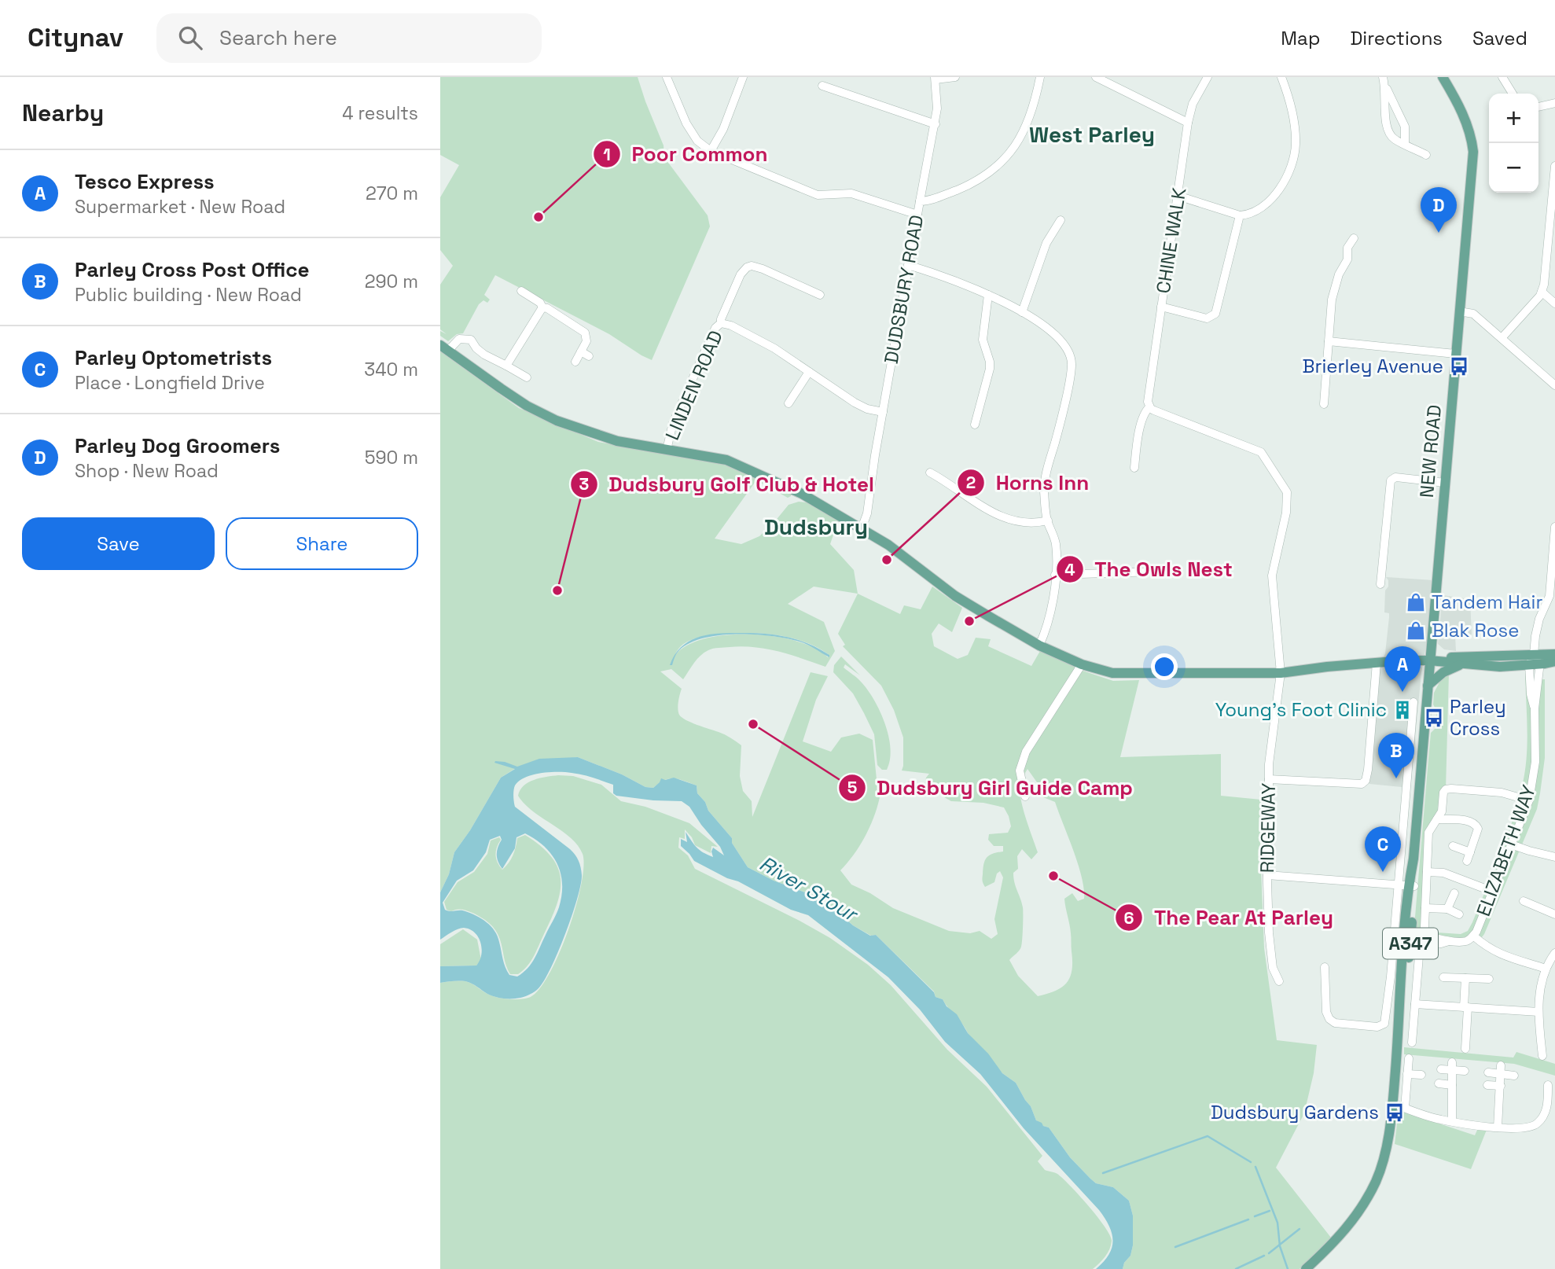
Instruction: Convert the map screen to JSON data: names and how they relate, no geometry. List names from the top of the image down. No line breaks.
{"streets":{"main road":["NEW ROAD","A347"],"street":["CHINE WALK","DUDSBURY ROAD","LINDEN ROAD","RIDGEWAY","ELIZABETH WAY"]},"crossings":[["DUDSBURY ROAD","LINDEN ROAD"],["NEW ROAD","ELIZABETH WAY"]],"districts":["West Parley","Dudsbury"],"water":["River Stour"],"places":{"other":["Poor Common","Horns Inn","Dudsbury Golf Club & Hotel","The Owls Nest","Dudsbury Girl Guide Camp","The Pear At Parley"],"bus stop":["Brierley Avenue","Parley Cross","Dudsbury Gardens"],"shop":["Tandem Hair","Blak Rose"],"building":["Young's Foot Clinic"]},"page":{"header":"Citynav","search":"Search here","nav":["Map","Directions","Saved"],"heading":["Nearby","4 results"],"map_buttons":["+","−"],"list":[{"mark":"A","name":"Tesco Express","note":"Supermarket · New Road","value":"270 m"},{"mark":"B","name":"Parley Cross Post Office","note":"Public building · New Road","value":"290 m"},{"mark":"C","name":"Parley Optometrists","note":"Place · Longfield Drive","value":"340 m"},{"mark":"D","name":"Parley Dog Groomers","note":"Shop · New Road","value":"590 m"}],"pins":["D","A","B","C"],"buttons":["Save","Share"]}}
